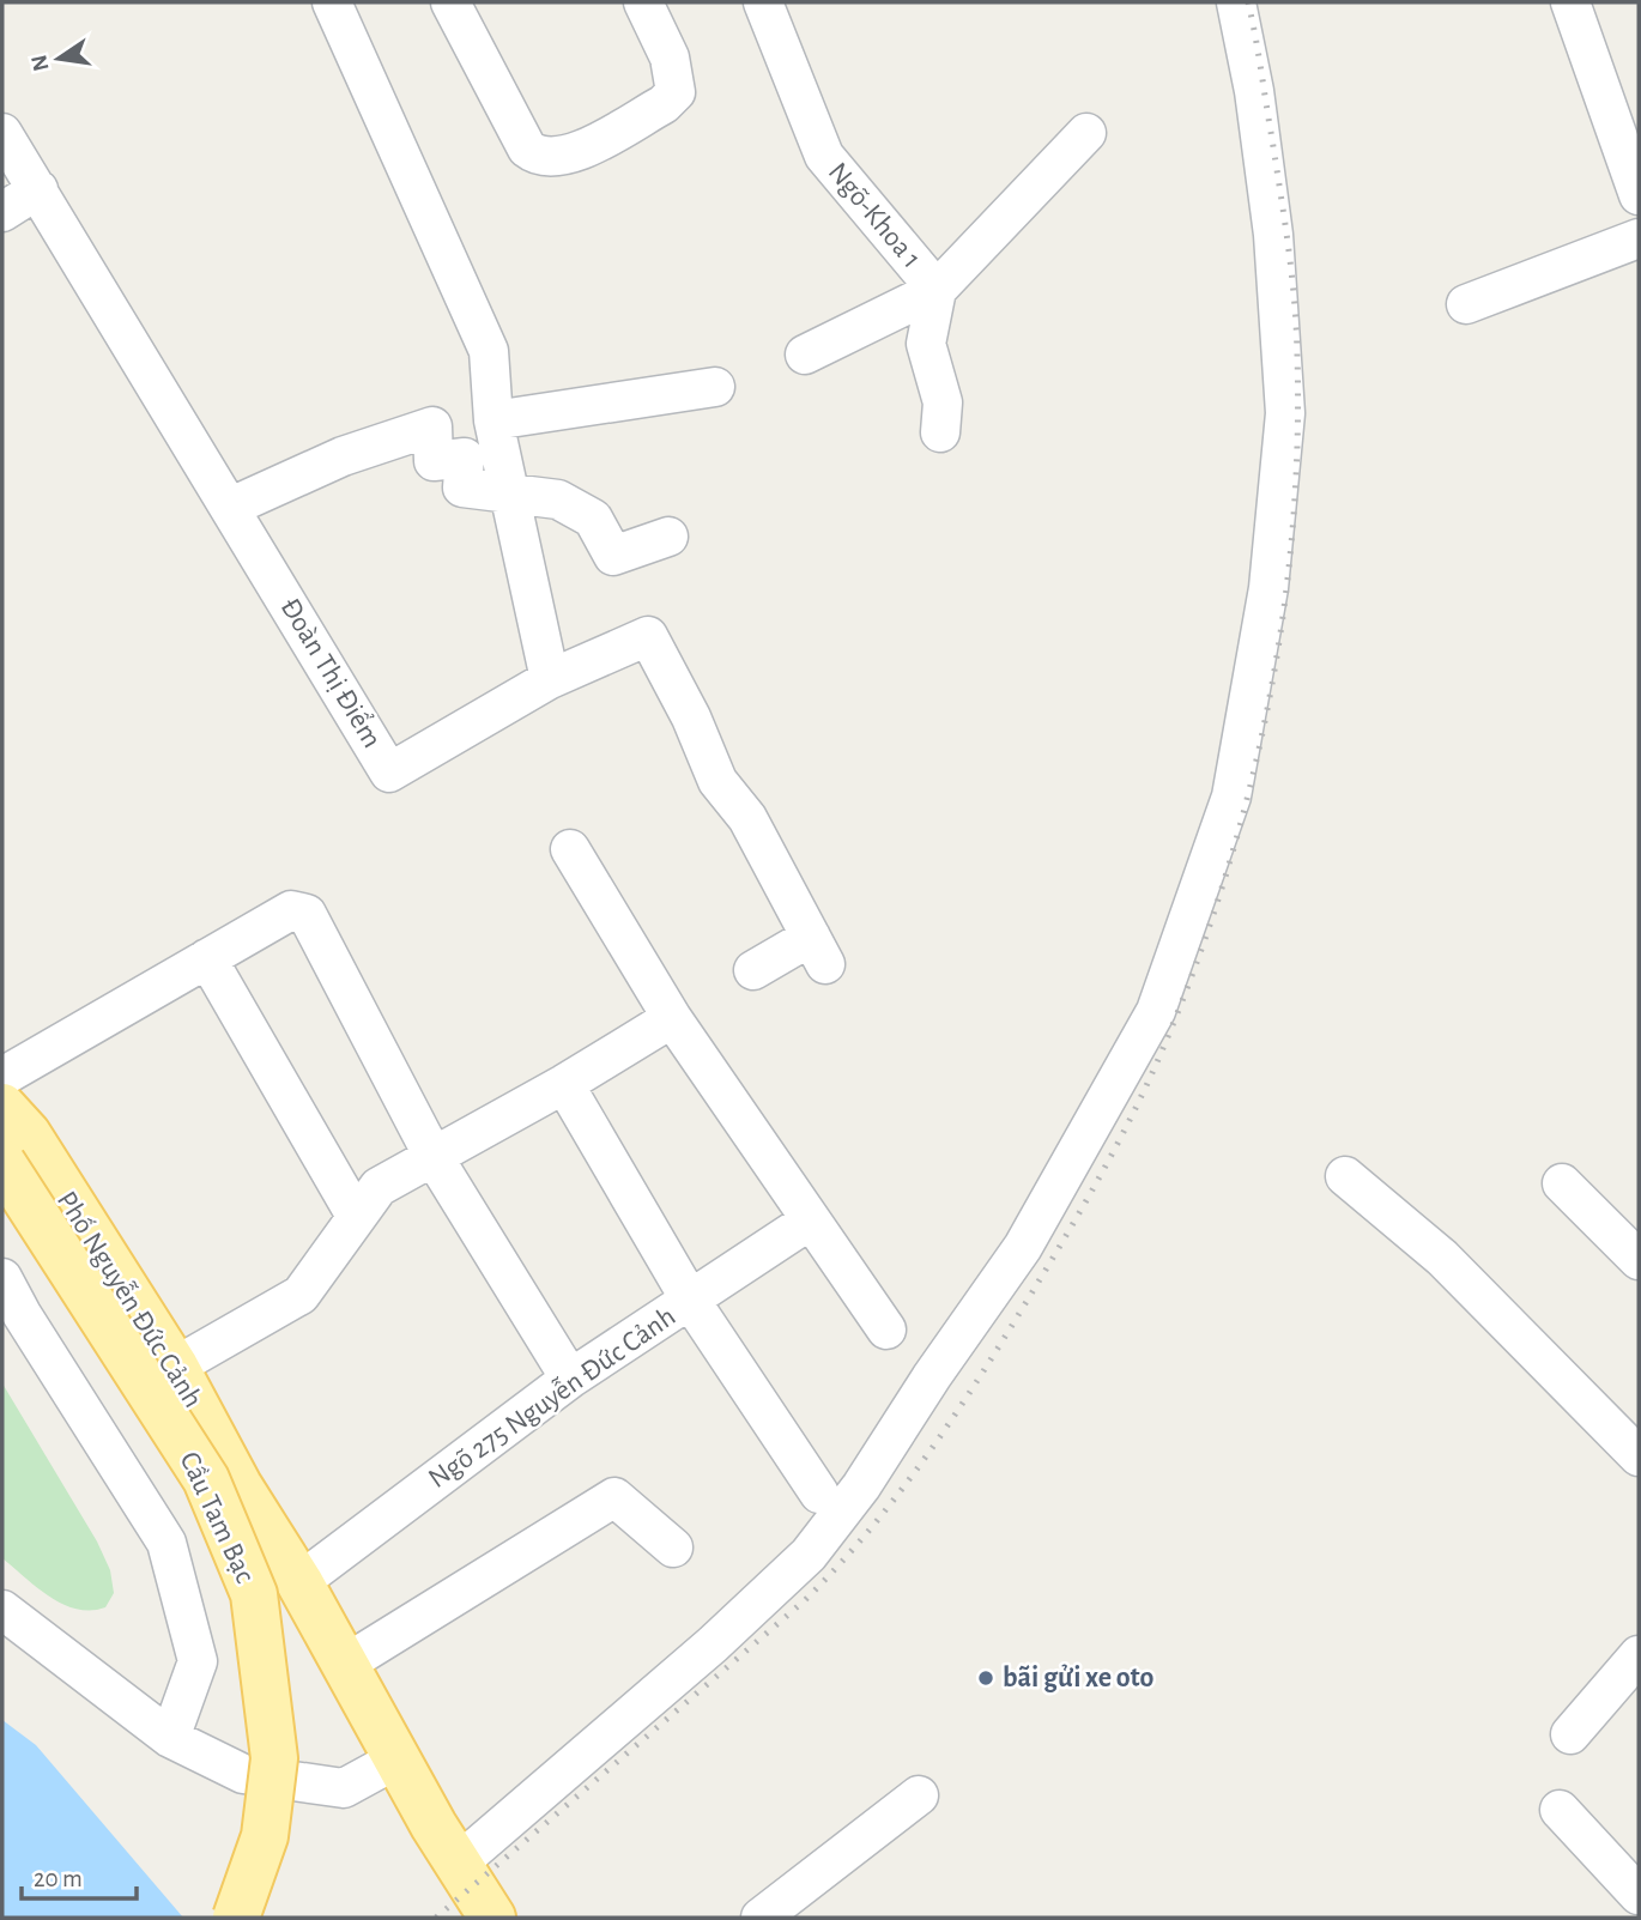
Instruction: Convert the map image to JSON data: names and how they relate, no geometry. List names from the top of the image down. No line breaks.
{"streets":{"main road":["Phố Nguyễn Đức Cảnh","Cầu Tam Bạc"],"street":["Ngõ-Khoa 1","Đoàn Thị Điểm","Ngõ 275 Nguyễn Đức Cảnh"]},"crossings":[["Phố Nguyễn Đức Cảnh","Ngõ 275 Nguyễn Đức Cảnh"]],"places":["bãi gửi xe oto"],"scale_bar":"20 m","north":"left"}
